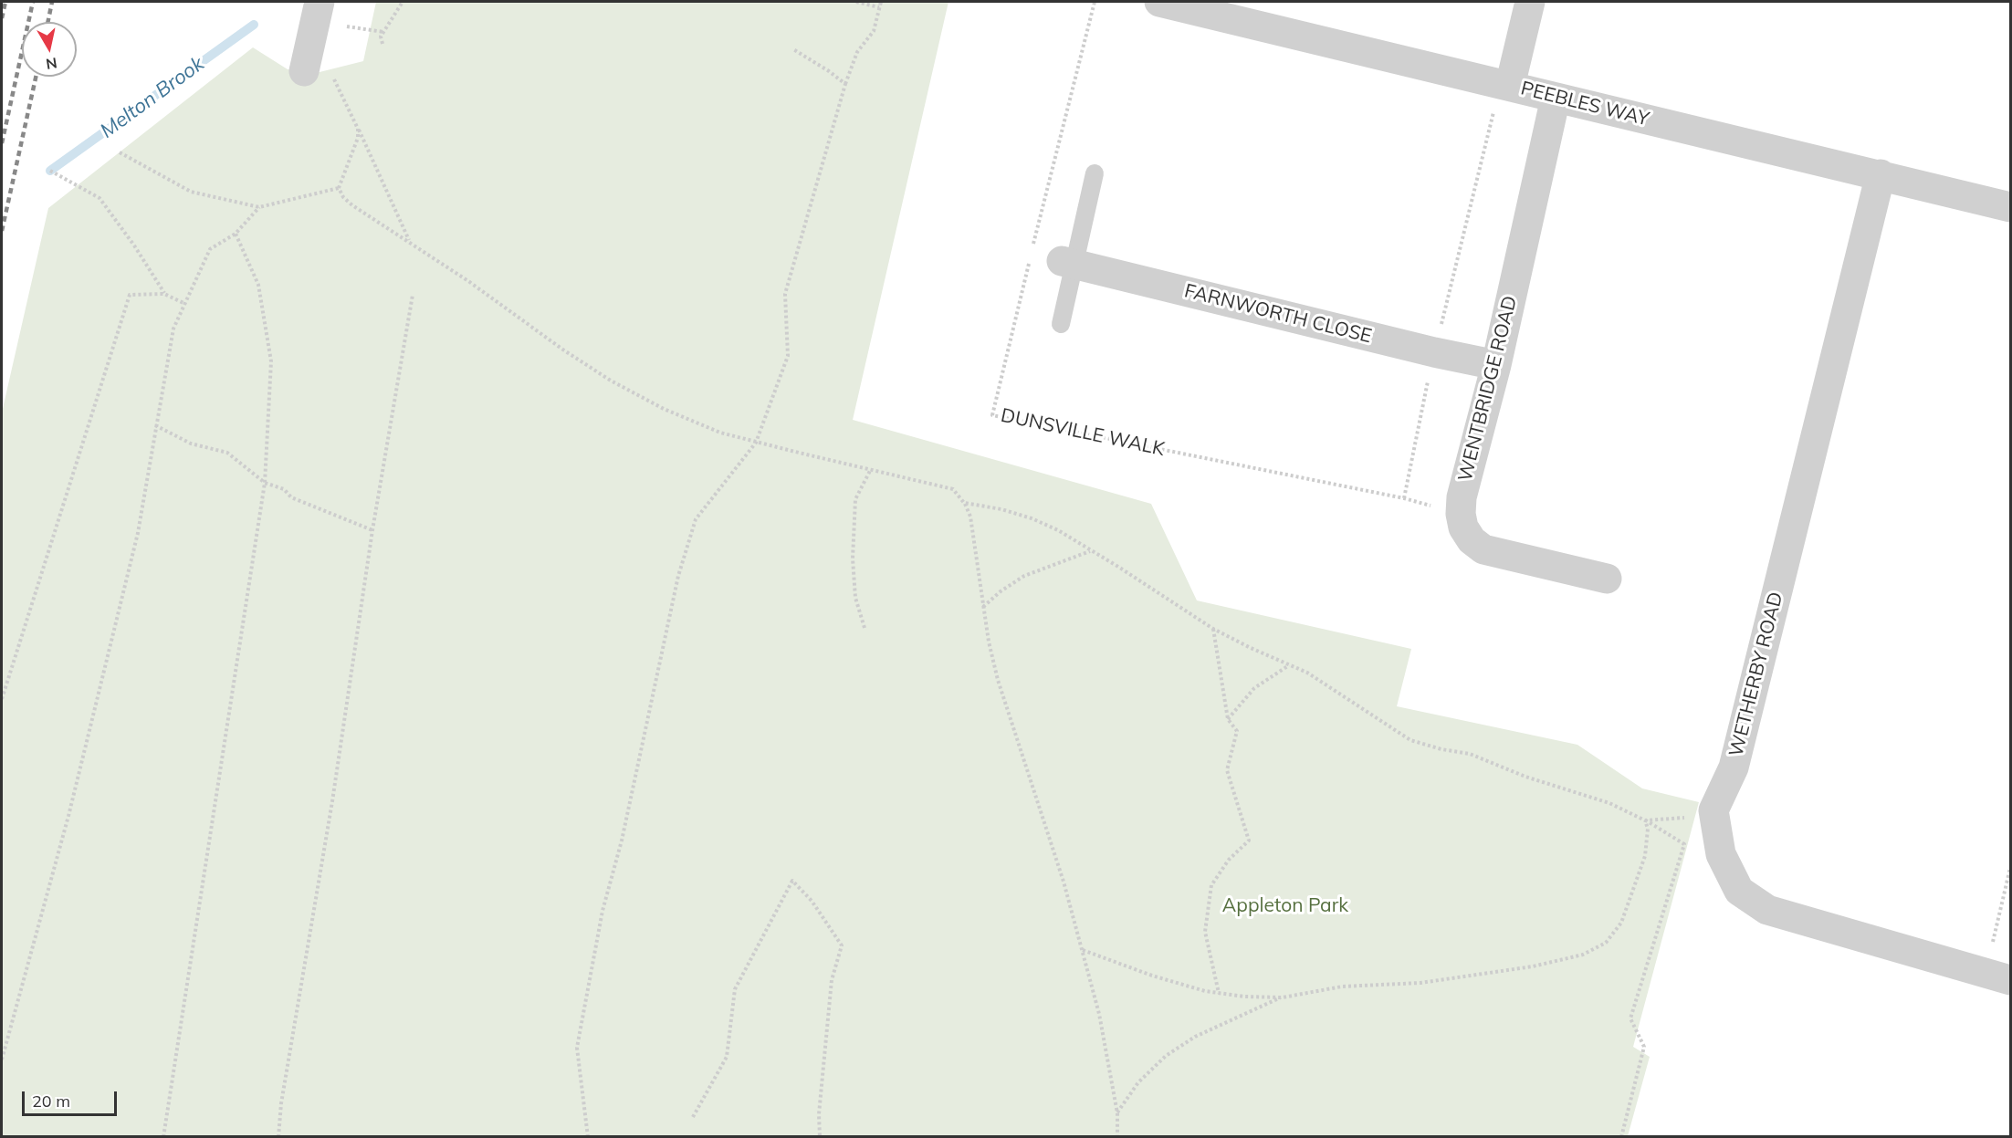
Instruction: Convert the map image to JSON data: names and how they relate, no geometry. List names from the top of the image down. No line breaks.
{"streets":{"street":["PEEBLES WAY","FARNWORTH CLOSE","WENTBRIDGE ROAD","WETHERBY ROAD"],"path":["DUNSVILLE WALK"]},"crossings":[["PEEBLES WAY","WENTBRIDGE ROAD"],["PEEBLES WAY","WETHERBY ROAD"],["FARNWORTH CLOSE","WENTBRIDGE ROAD"],["WENTBRIDGE ROAD","DUNSVILLE WALK"]],"water":["Melton Brook"],"parks":["Appleton Park"],"scale_bar":"20 m","north":"bottom"}
